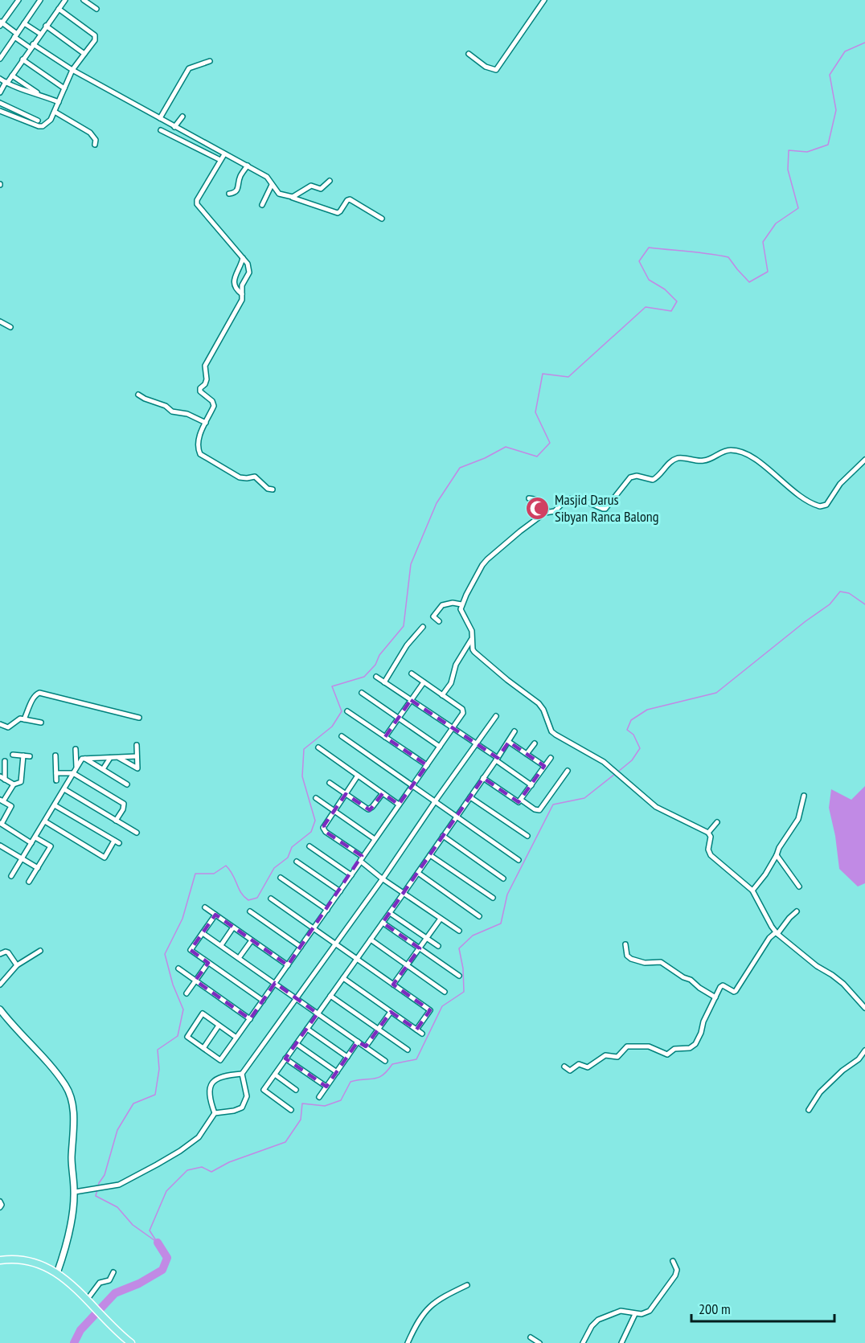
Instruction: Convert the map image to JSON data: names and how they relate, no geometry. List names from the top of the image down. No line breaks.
{"places":{"mosque":["Masjid Darus Sibyan Ranca Balong"]},"scale_bar":"200 m"}
